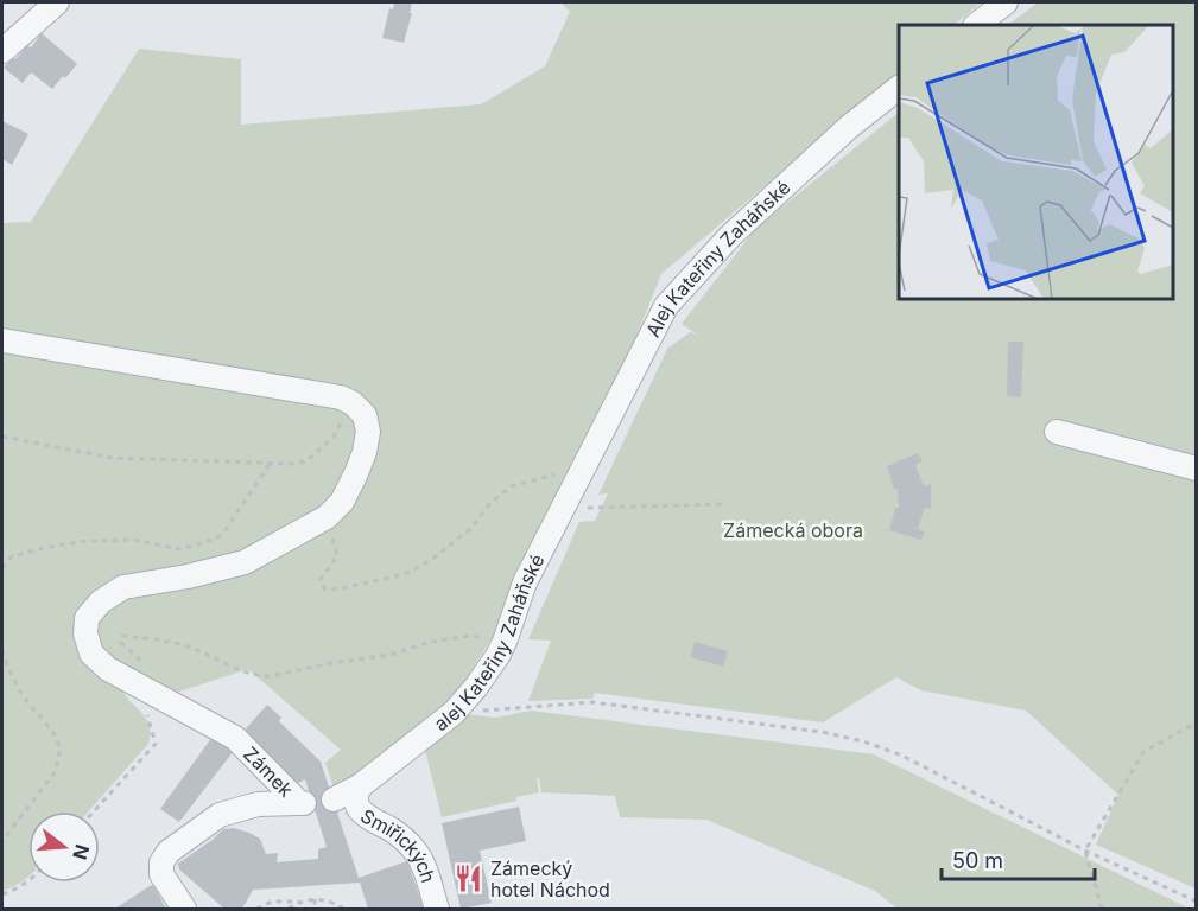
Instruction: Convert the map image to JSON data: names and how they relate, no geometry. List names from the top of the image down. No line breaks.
{"streets":{"street":["Alej Kateřiny Zaháňské","alej Kateřiny Zaháňské","Zámek","Smiřických"]},"crossings":[["Alej Kateřiny Zaháňské","alej Kateřiny Zaháňské"],["alej Kateřiny Zaháňské","Smiřických"]],"parks":["Zámecká obora"],"places":{"restaurant":["Zámecký hotel Náchod"]},"scale_bar":"50 m","north":"right"}
